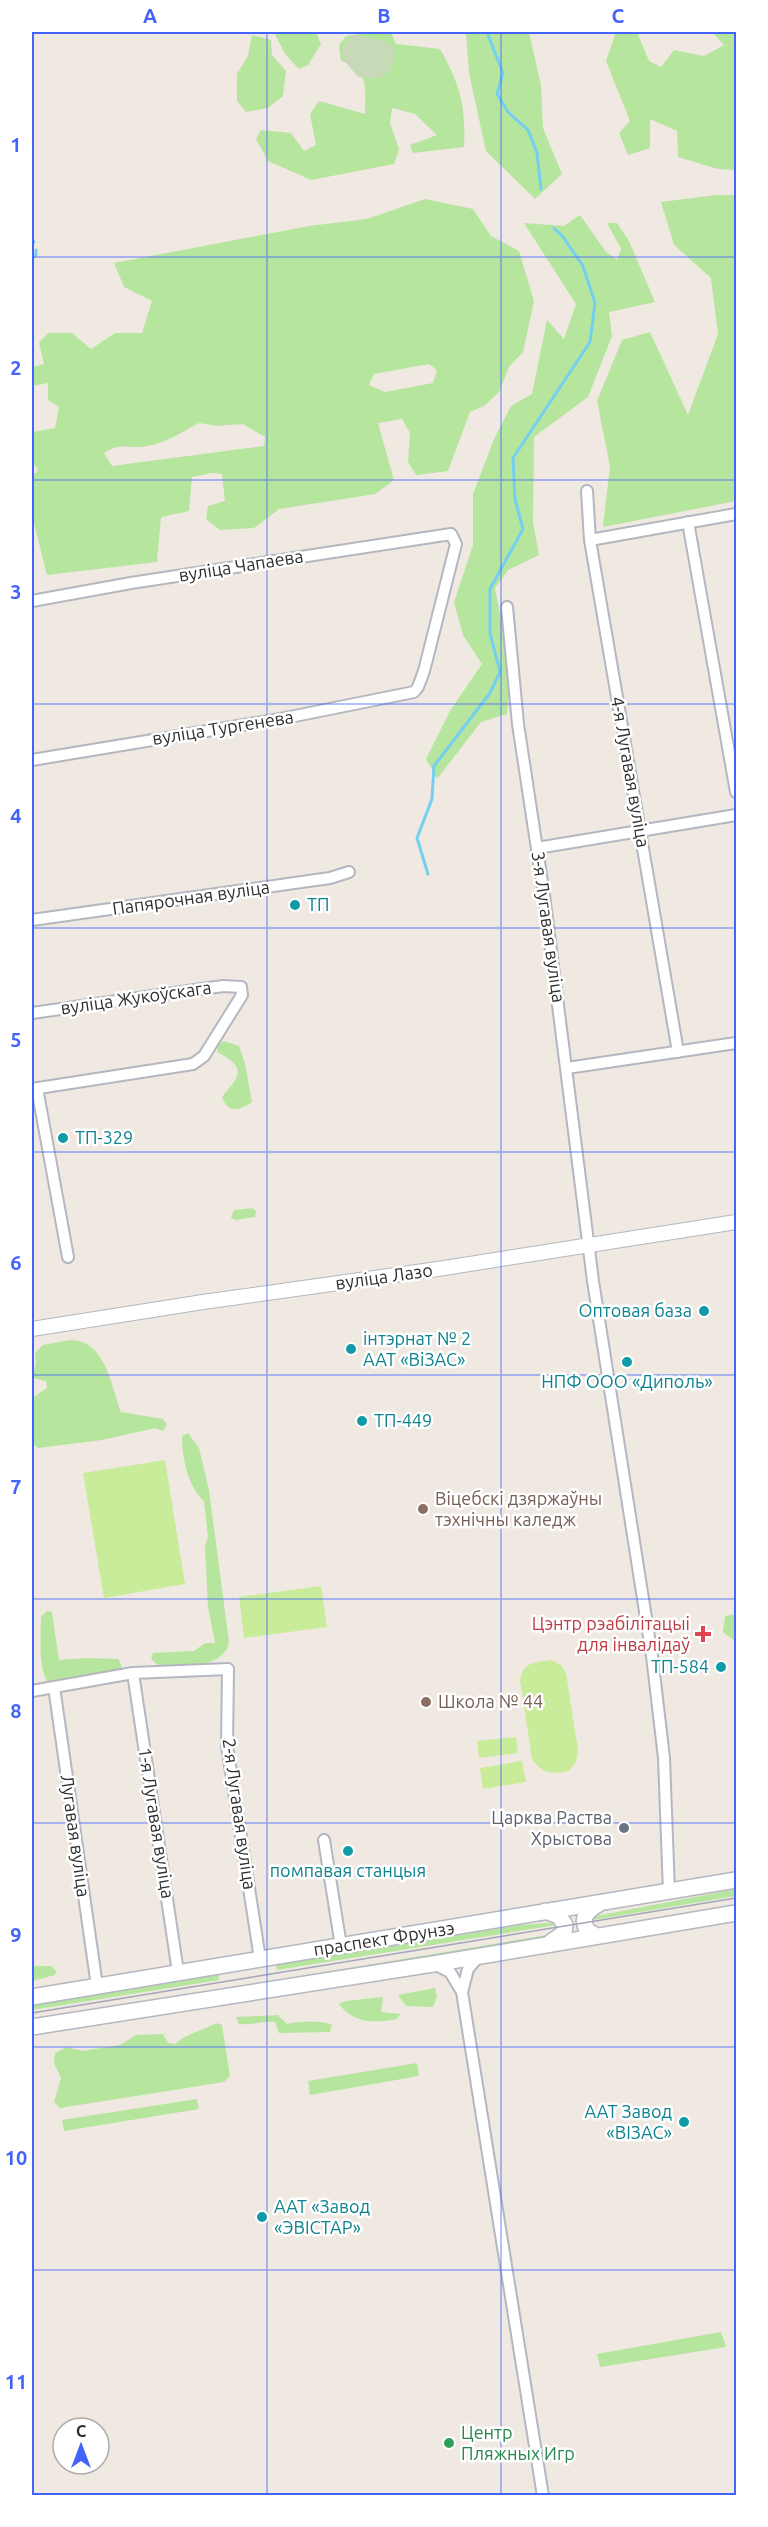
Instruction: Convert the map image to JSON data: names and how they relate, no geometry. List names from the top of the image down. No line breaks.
{"streets":{"main road":["праспект Фрунзэ"],"street":["вуліца Чапаева","вуліца Тургенева","4-я Лугавая вуліца","Папярочная вуліца","3-я Лугавая вуліца","вуліца Жукоўскага","вуліца Лазо","2-я Лугавая вуліца","1-я Лугавая вуліца","Лугавая вуліца"]},"crossings":[["вуліца Чапаева","вуліца Тургенева"],["3-я Лугавая вуліца","вуліца Лазо"],["3-я Лугавая вуліца","праспект Фрунзэ"],["2-я Лугавая вуліца","1-я Лугавая вуліца"],["2-я Лугавая вуліца","праспект Фрунзэ"],["1-я Лугавая вуліца","праспект Фрунзэ"],["Лугавая вуліца","праспект Фрунзэ"]],"places":{"other":["ТП","ТП-329","Оптовая база","інтэрнат № 2 ААТ «ВіЗАС»","НПФ ООО «Диполь»","ТП-449","Віцебскі дзяржаўны тэхнічны каледж","ТП-584","Школа № 44","Царква Раства Хрыстова","помпавая станцыя","ААТ Завод «ВІЗАС»","ААТ «Завод «ЭВІСТАР»","Центр Пляжных Игр"],"health":["Цэнтр рэабілітацыі для інвалідаў"]},"north":"top","grid":{"columns":["A","B","C"],"rows":["1","2","3","4","5","6","7","8","9","10","11"]}}
